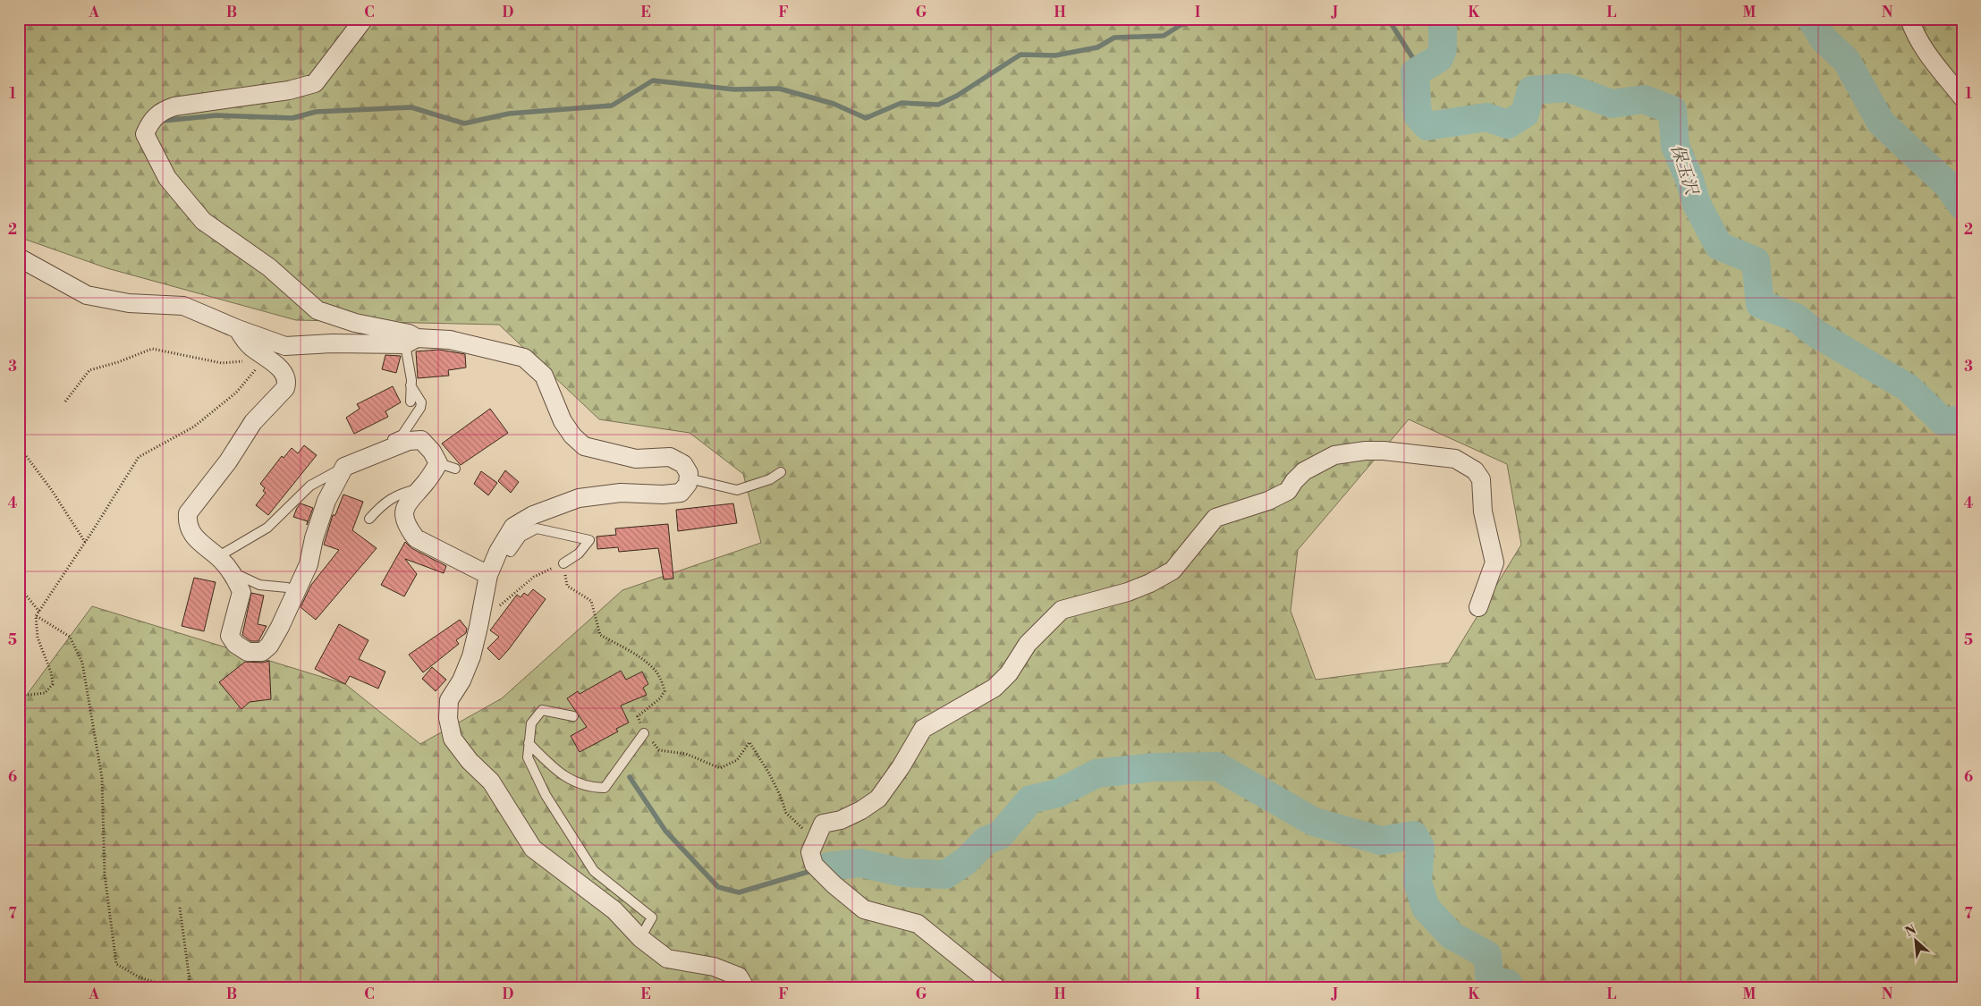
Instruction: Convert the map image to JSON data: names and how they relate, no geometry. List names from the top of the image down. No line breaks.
{"water":["保玉沢"],"north":"top left","grid":{"columns":["A","B","C","D","E","F","G","H","I","J","K","L","M","N"],"rows":["1","2","3","4","5","6","7"]}}
